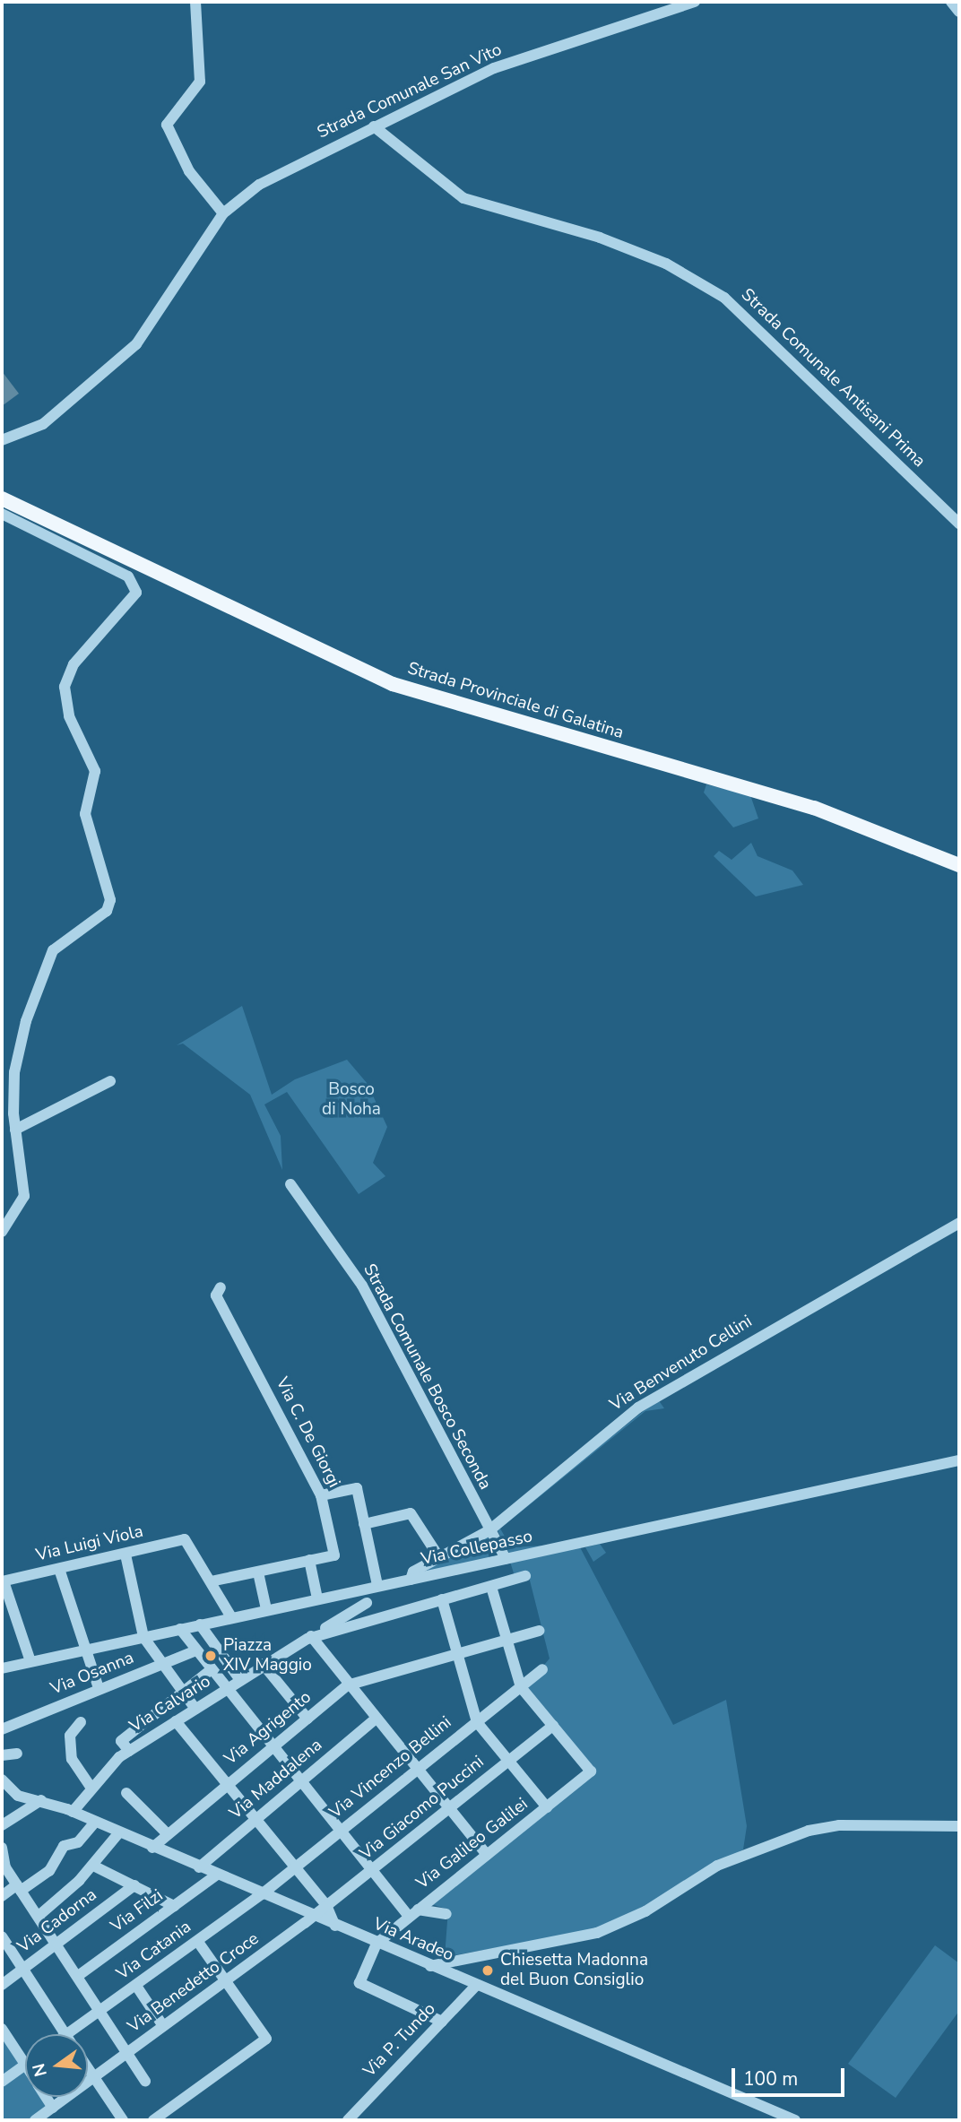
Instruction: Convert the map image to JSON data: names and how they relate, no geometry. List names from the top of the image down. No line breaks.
{"streets":{"main road":["Strada Provinciale di Galatina"],"street":["Strada Comunale San Vito","Strada Comunale Antisani Prima","Via Benvenuto Cellini","Strada Comunale Bosco Seconda","Via C. De Giorgi","Via Luigi Viola","Via Collepasso","Via Osanna","Via Calvario","Via Agrigento","Via Vincenzo Bellini","Via Maddalena","Via Giacomo Puccini","Via Galileo Galilei","Via Filzi","Via Cadorna","Via Aradeo","Via Catania","Via Benedetto Croce","Via P. Tundo"]},"crossings":[["Strada Comunale San Vito","Strada Comunale Antisani Prima"],["Via Benvenuto Cellini","Strada Comunale Bosco Seconda"],["Via Benvenuto Cellini","Via Collepasso"],["Strada Comunale Bosco Seconda","Via Collepasso"],["Via C. De Giorgi","Via Luigi Viola"],["Via Calvario","Via Aradeo"],["Via Agrigento","Via Aradeo"],["Via Vincenzo Bellini","Via Aradeo"],["Via Vincenzo Bellini","Via Catania"],["Via Maddalena","Via Aradeo"],["Via Giacomo Puccini","Via Galileo Galilei"],["Via Giacomo Puccini","Via Aradeo"],["Via Giacomo Puccini","Via Benedetto Croce"],["Via Galileo Galilei","Via Aradeo"],["Via Filzi","Via Aradeo"],["Via Aradeo","Via Catania"],["Via Aradeo","Via Benedetto Croce"],["Via Aradeo","Via P. Tundo"]],"parks":["Bosco di Noha"],"places":["Piazza XIV Maggio","Chiesetta Madonna del Buon Consiglio"],"scale_bar":"100 m","north":"left"}
